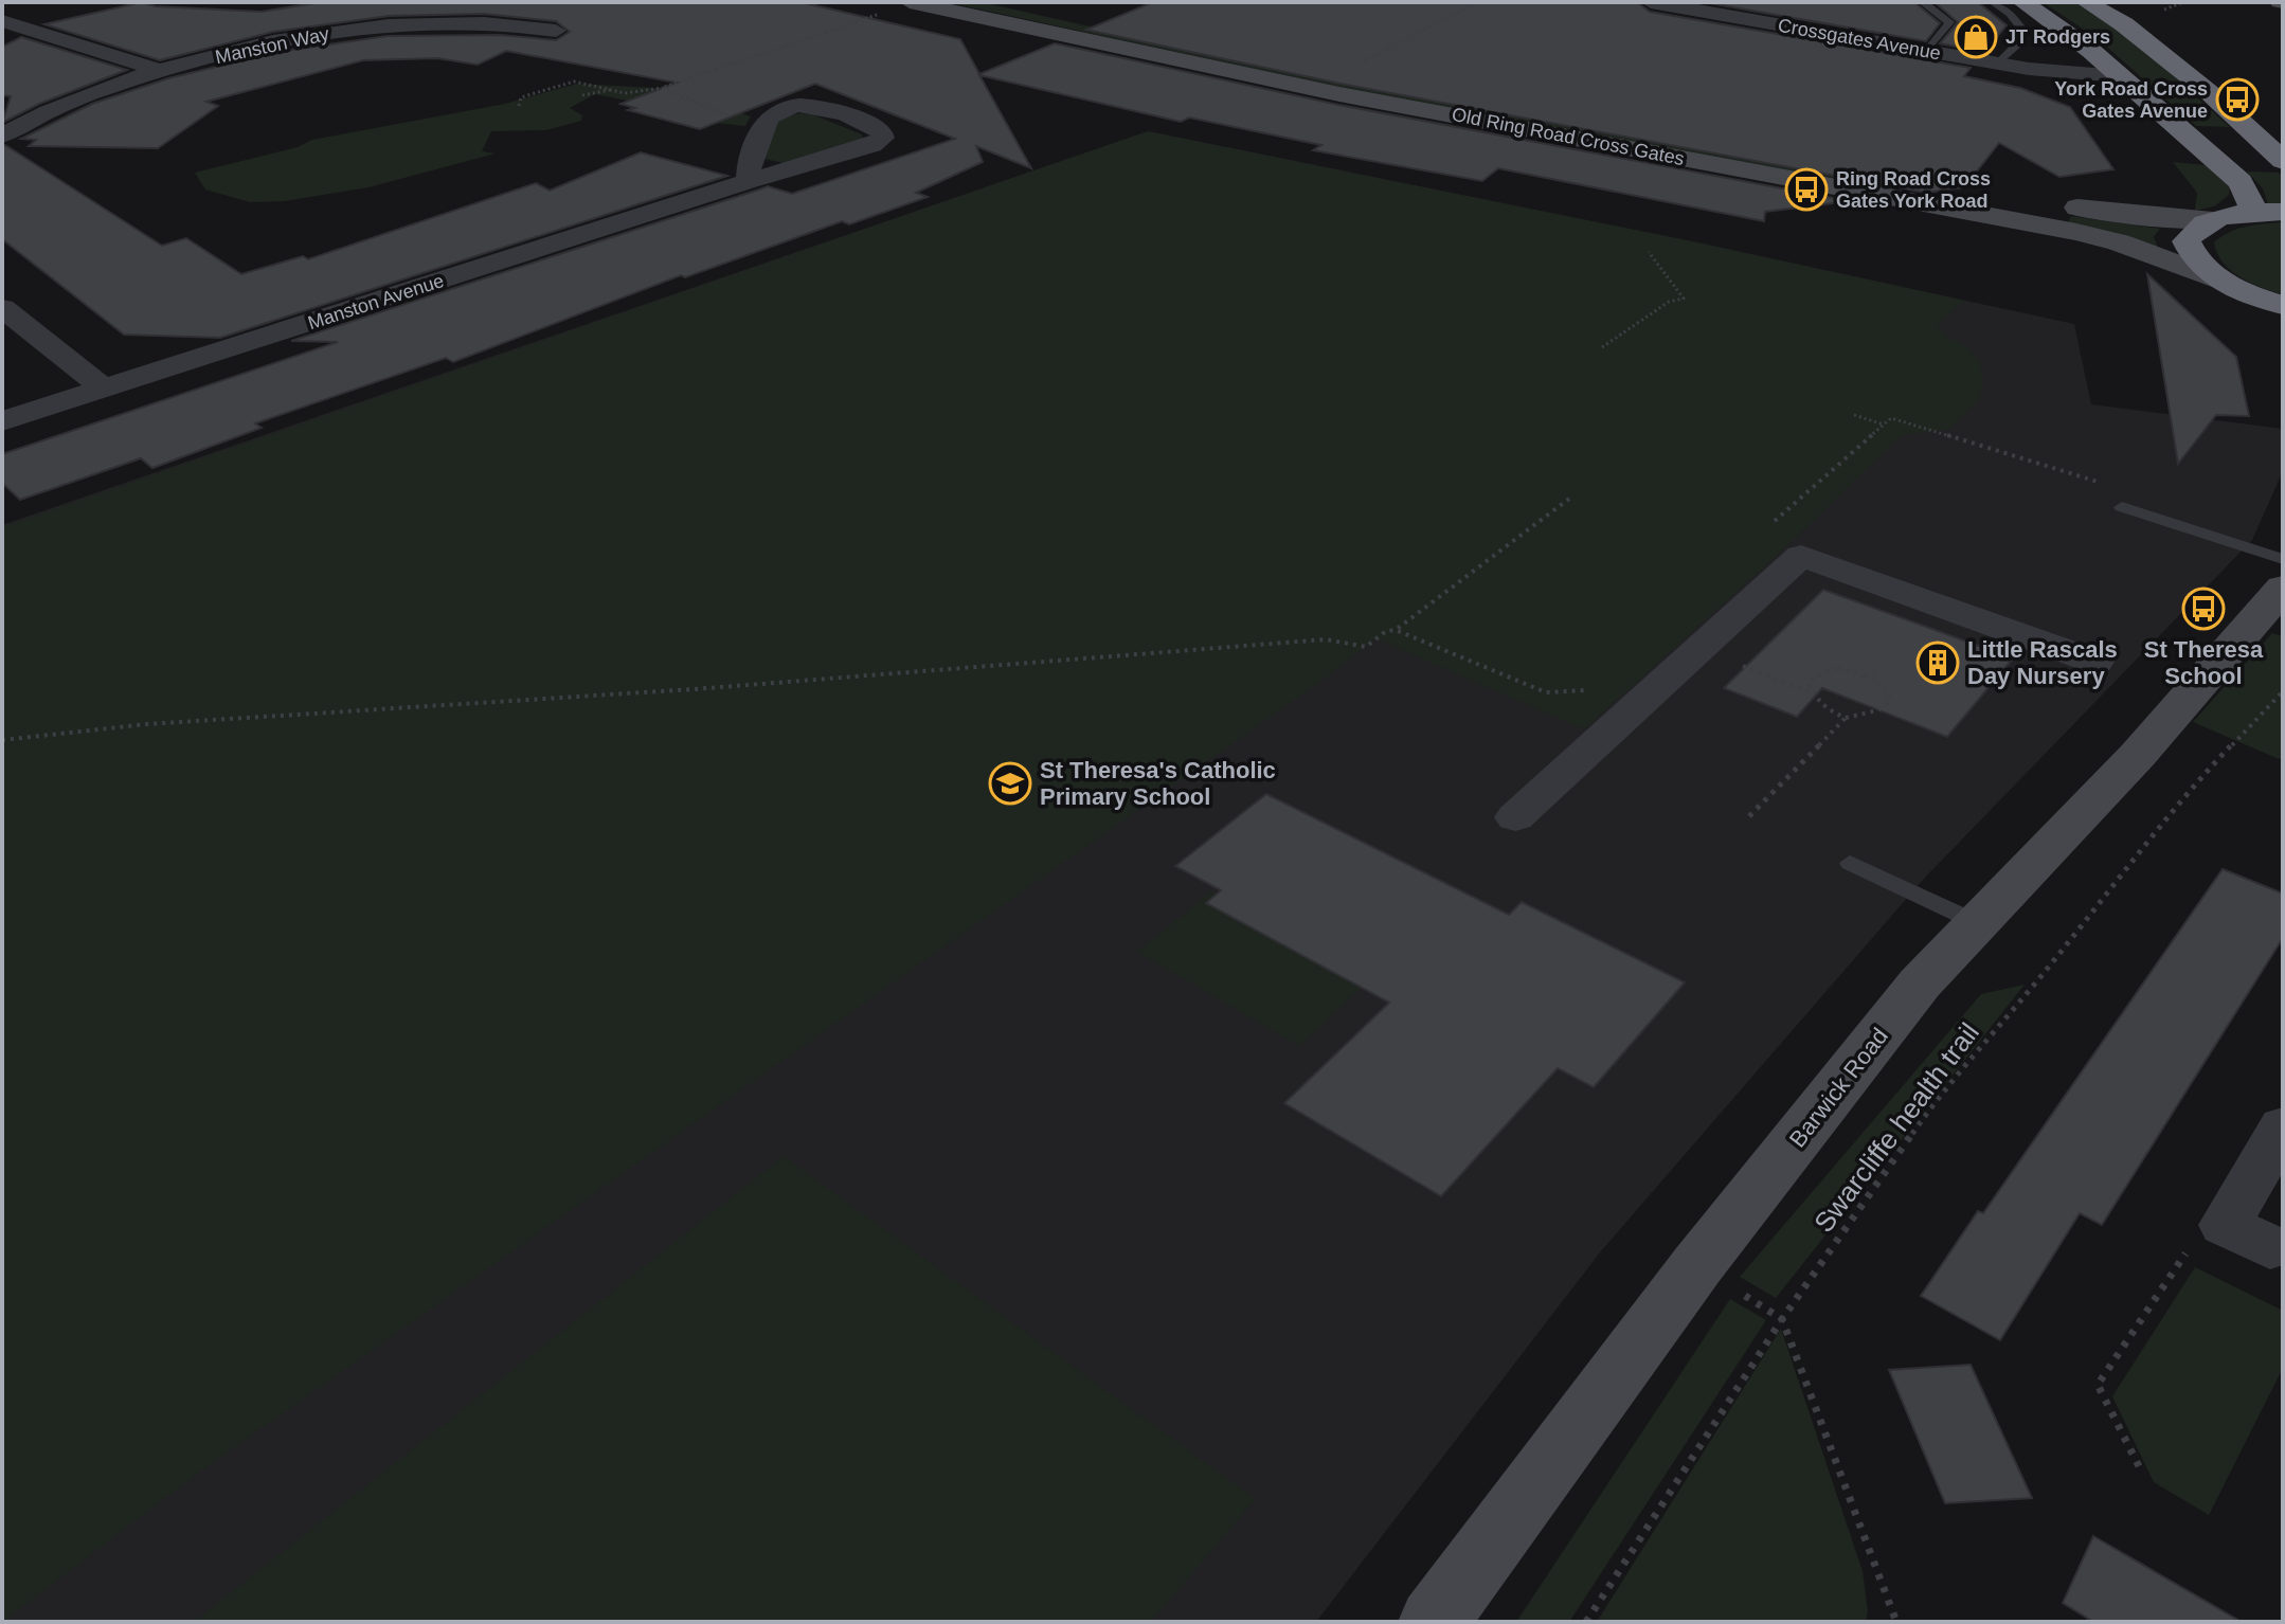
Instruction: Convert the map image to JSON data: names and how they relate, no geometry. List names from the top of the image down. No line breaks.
{"streets":{"main road":["Old Ring Road Cross Gates","Barwick Road"],"street":["Crossgates Avenue","Manston Way","Manston Avenue"],"path":["Swarcliffe health trail"]},"places":{"shop":["JT Rodgers"],"bus stop":["York Road Cross Gates Avenue","Ring Road Cross Gates York Road","St Theresa School"],"building":["Little Rascals Day Nursery"],"school or university":["St Theresa's Catholic Primary School"]}}
